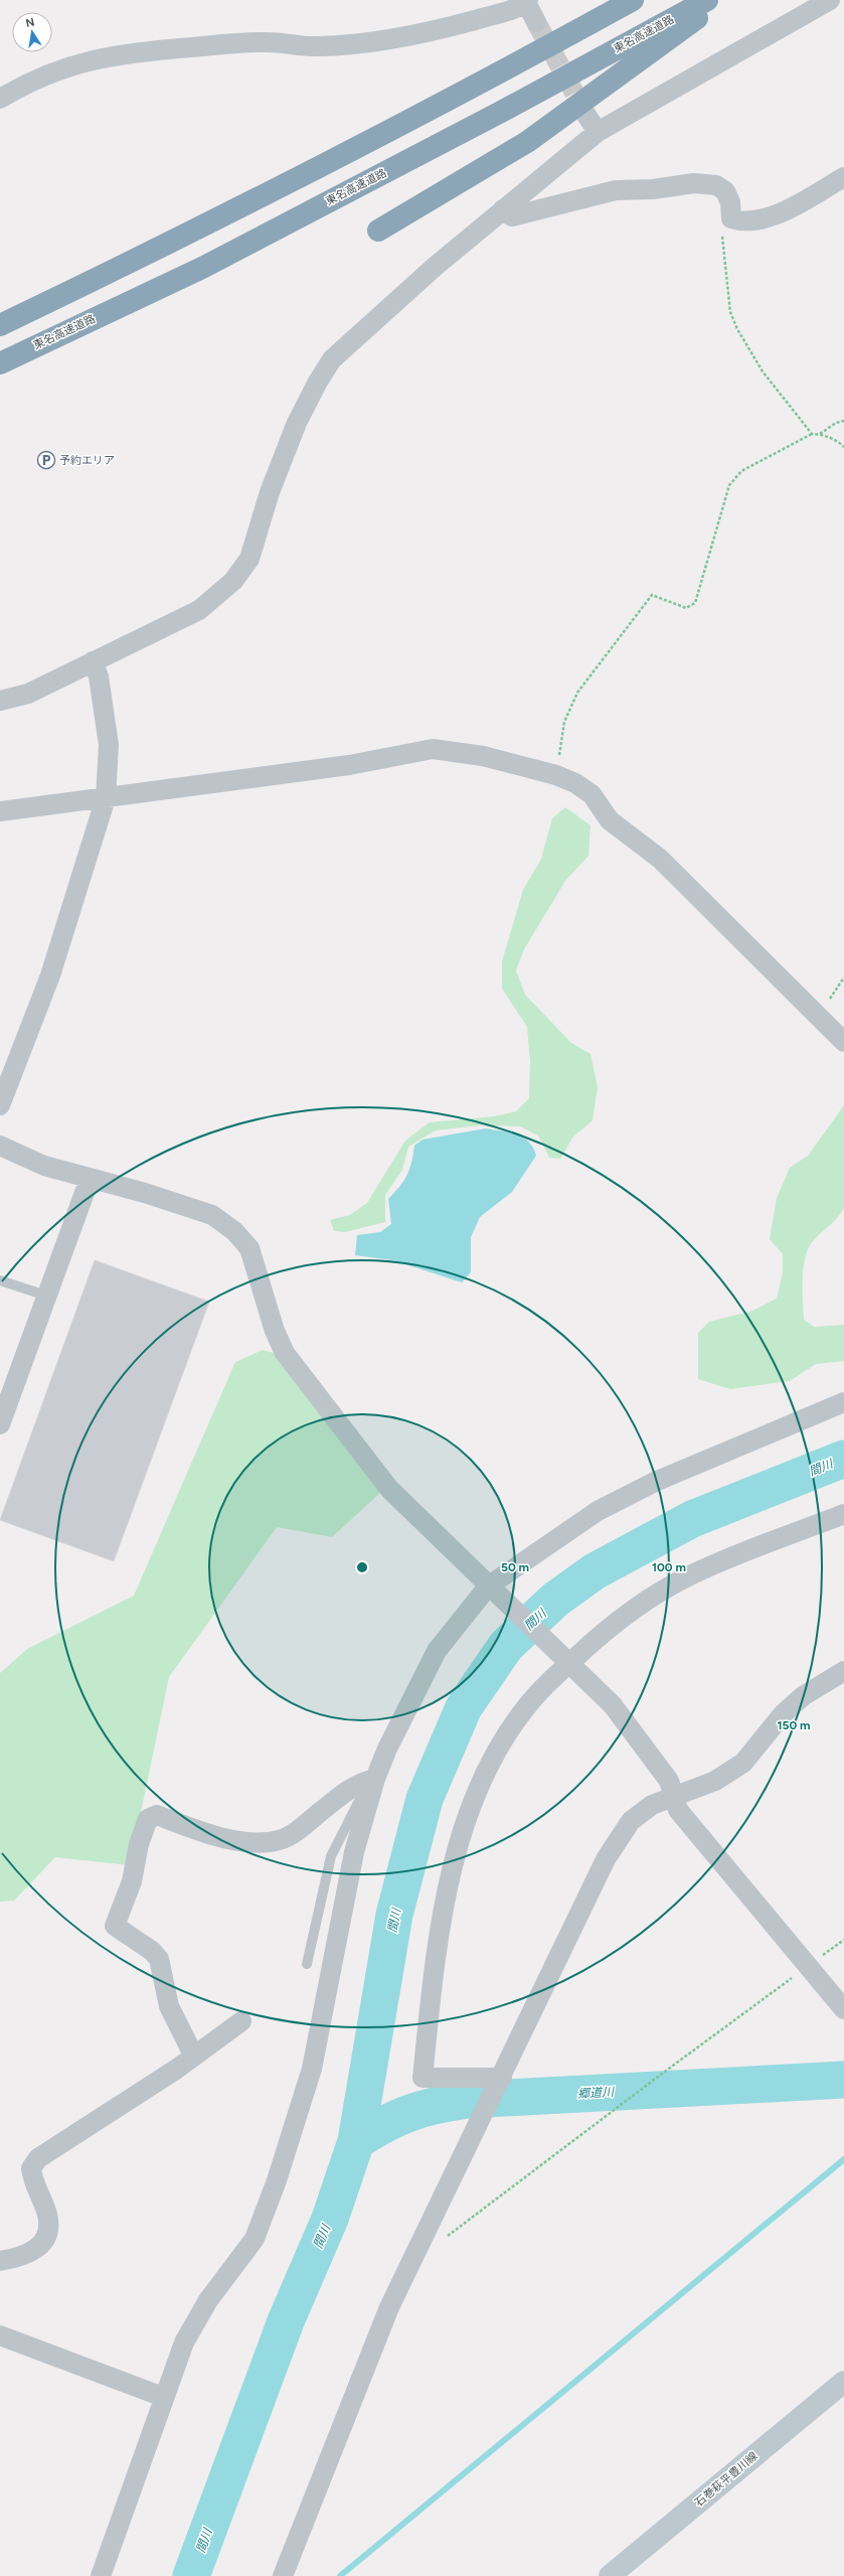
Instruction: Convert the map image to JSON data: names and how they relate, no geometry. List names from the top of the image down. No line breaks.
{"streets":{"highway":["東名高速道路"],"main road":["石巻萩平豊川線"]},"water":["間川","郷道川"],"places":{"parking":["予約エリア"]},"north":"top","rings":["50 m","100 m","150 m"]}
